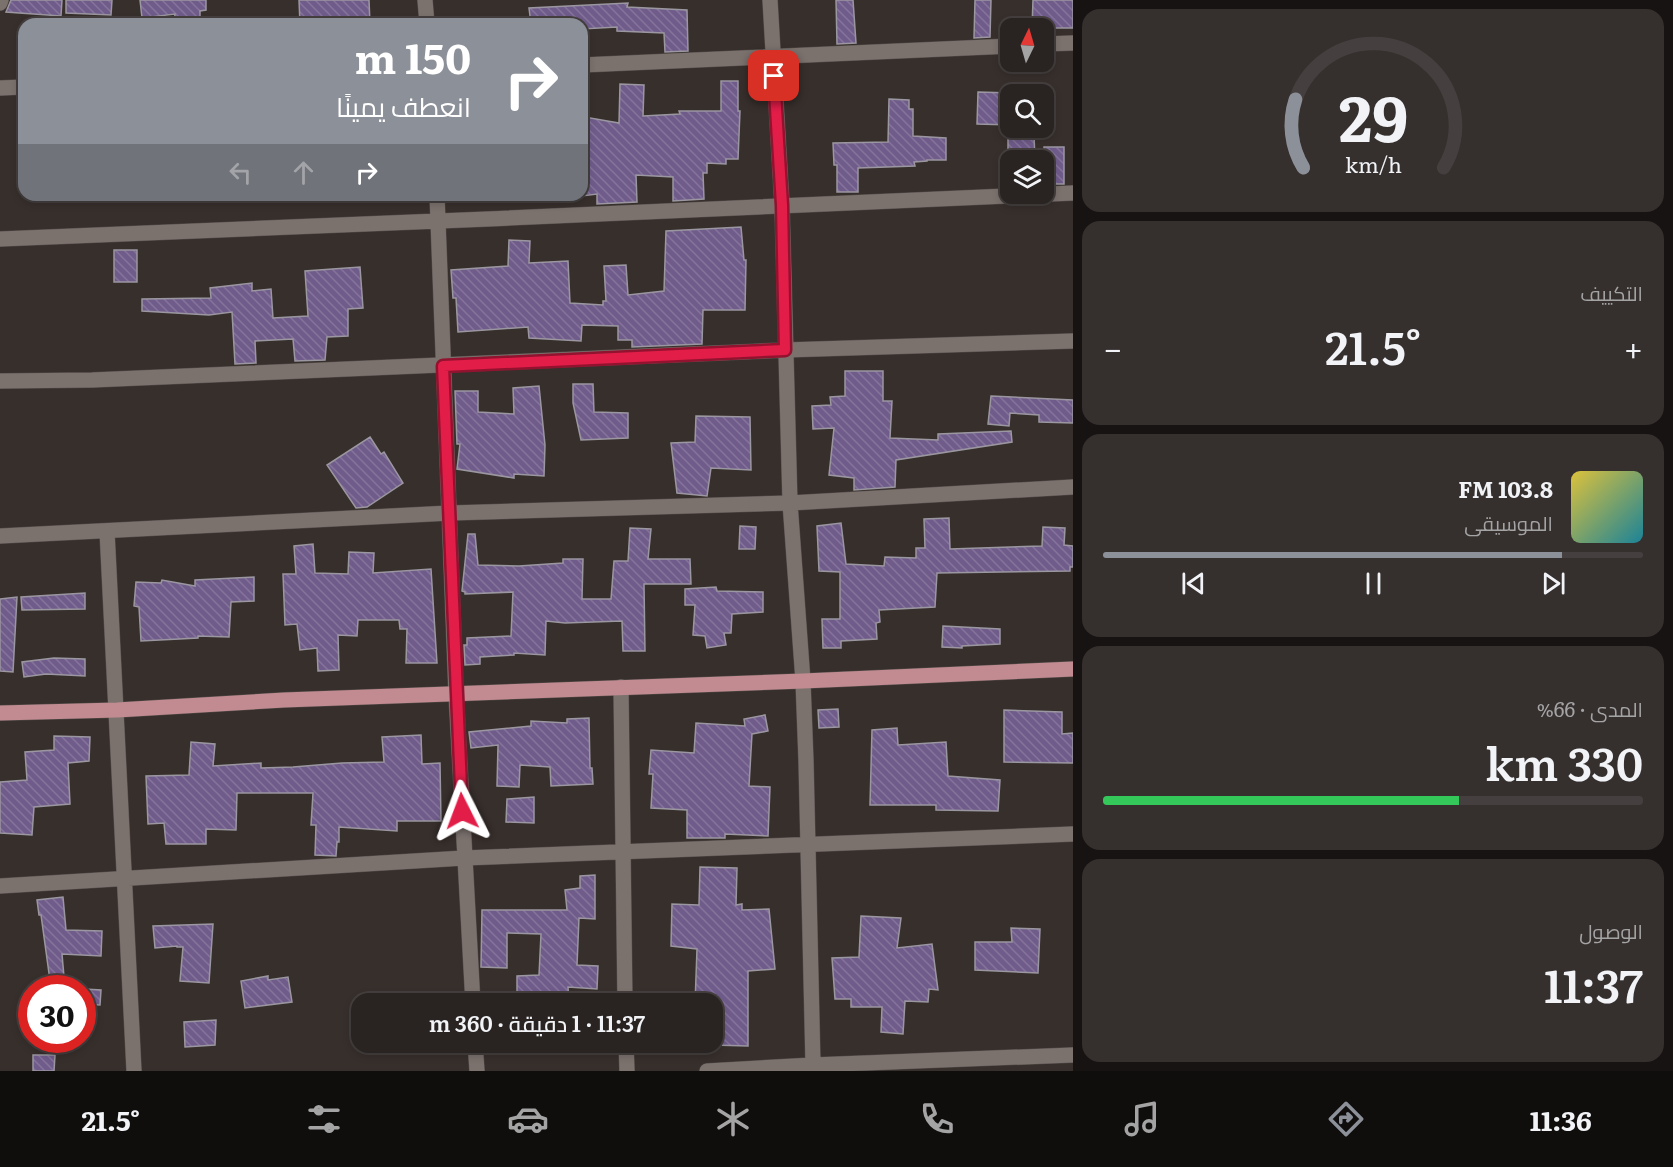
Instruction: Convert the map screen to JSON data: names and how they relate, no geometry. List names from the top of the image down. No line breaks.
{"north":"top","page":{"turn":["150 m","انعطف يمينًا"],"tile":["التكييف",["المدى · 66%","330 km"],["الوصول","11:37"]],"heat":["−","21.5°","+"],"song":["103.8 FM","الموسيقى"],"limit":"30","trip":"11:37 · 1 دقيقة · 360 m","tabs":["11:36","21.5°"],"gauge":["29","km/h"]}}
